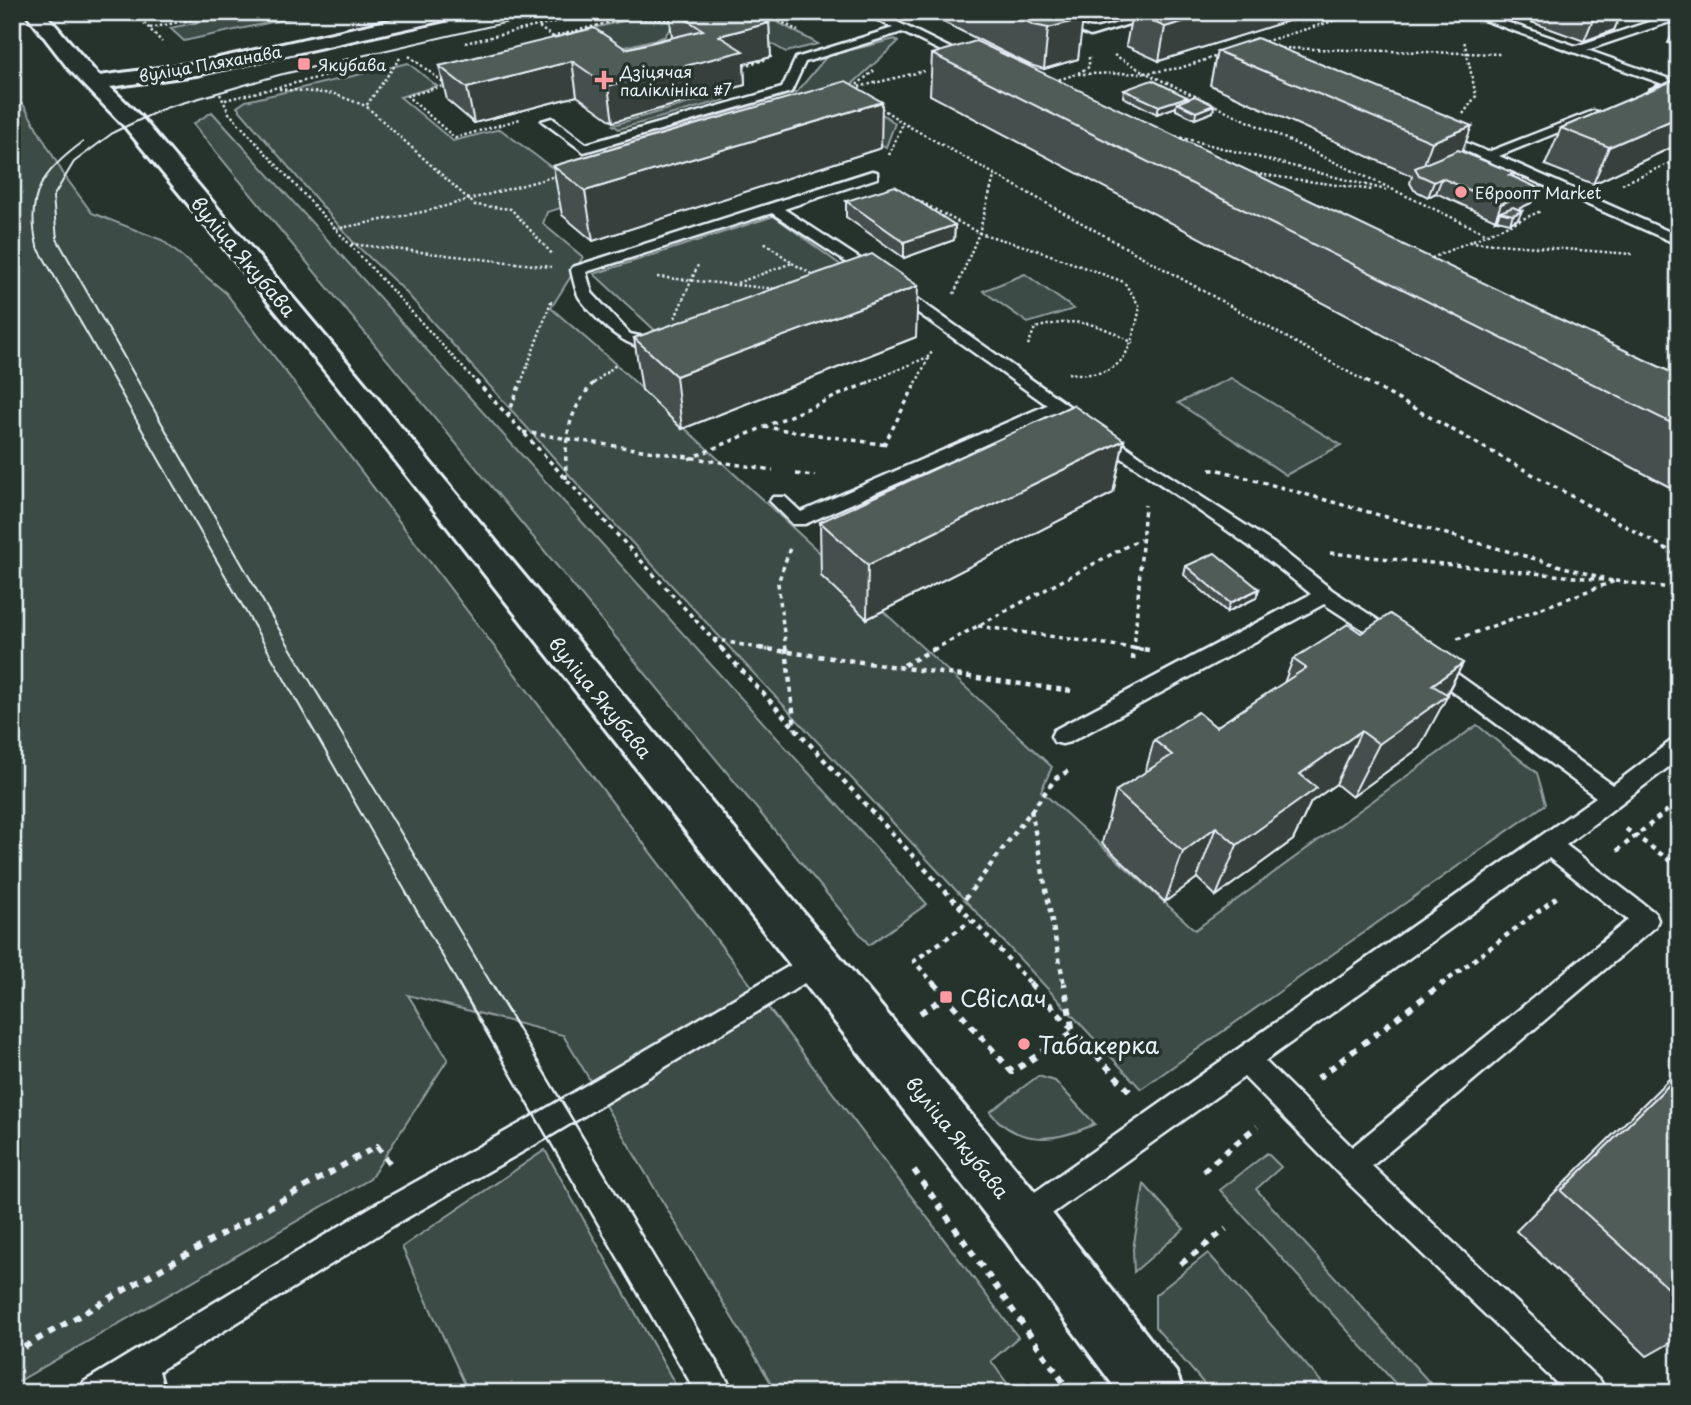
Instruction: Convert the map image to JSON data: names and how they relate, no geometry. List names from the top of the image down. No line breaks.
{"streets":{"main road":["вуліца Пляханава","вуліца Якубава"]},"crossings":[["вуліца Пляханава","вуліца Якубава"]],"places":{"transit":["Якубава","Свіслач"],"health":["Дзіцячая паліклініка #7"],"other":["Евроопт Market","Табакерка"]}}
